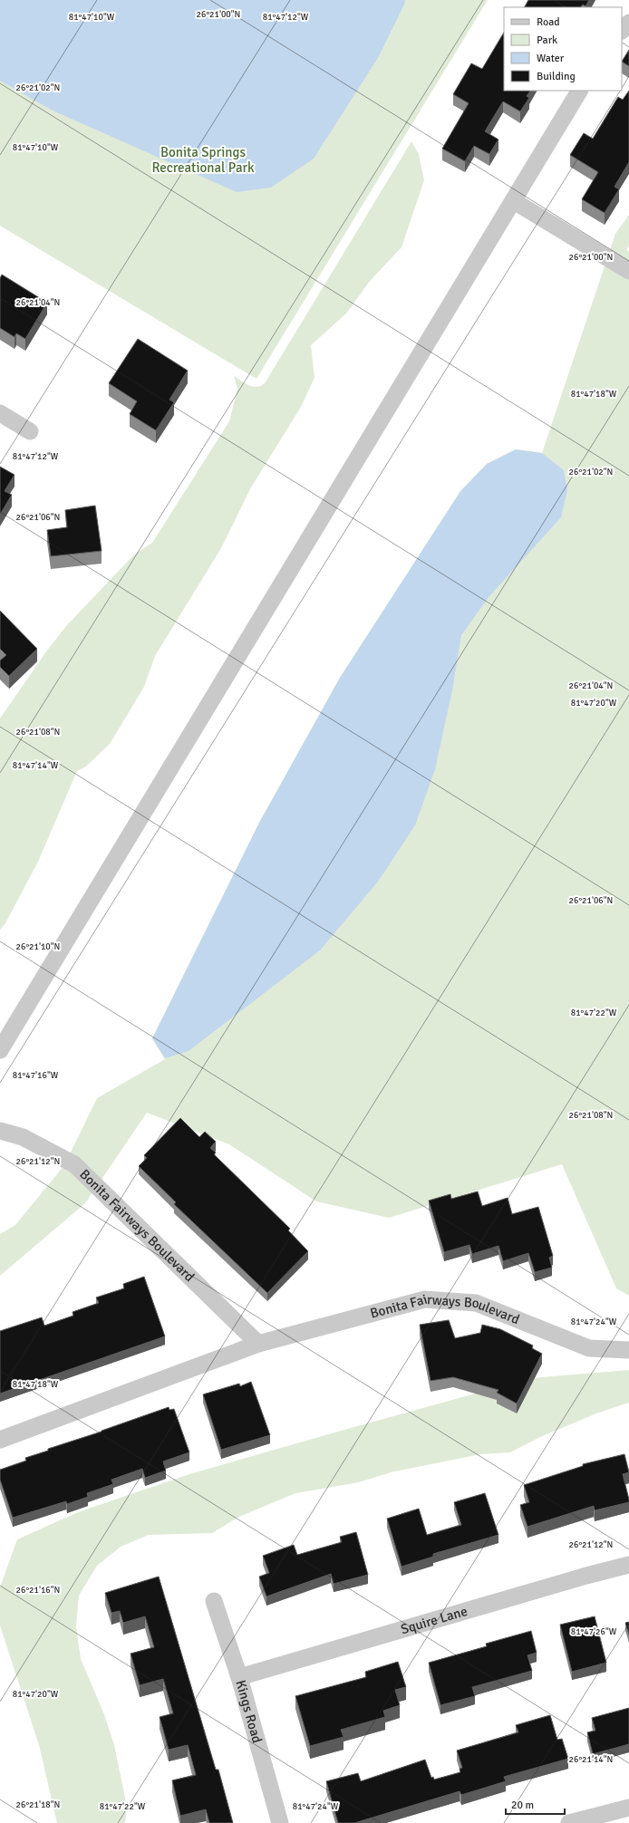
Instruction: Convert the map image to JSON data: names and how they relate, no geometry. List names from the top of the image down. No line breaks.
{"streets":{"street":["Bonita Fairways Boulevard","Squire Lane","Kings Road"]},"crossings":[["Squire Lane","Kings Road"]],"parks":["Bonita Springs Recreational Park"],"legend":["Road","Park","Water","Building"],"scale_bar":"20 m","coordinates":["26°21'00\"N","81°47'10\"W","81°47'12\"W","26°21'02\"N","26°21'04\"N","81°47'18\"W","26°21'06\"N","81°47'20\"W","26°21'08\"N","81°47'14\"W","26°21'10\"N","81°47'22\"W","81°47'16\"W","26°21'12\"N","81°47'24\"W","26°21'16\"N","81°47'26\"W","26°21'14\"N","26°21'18\"N"]}
